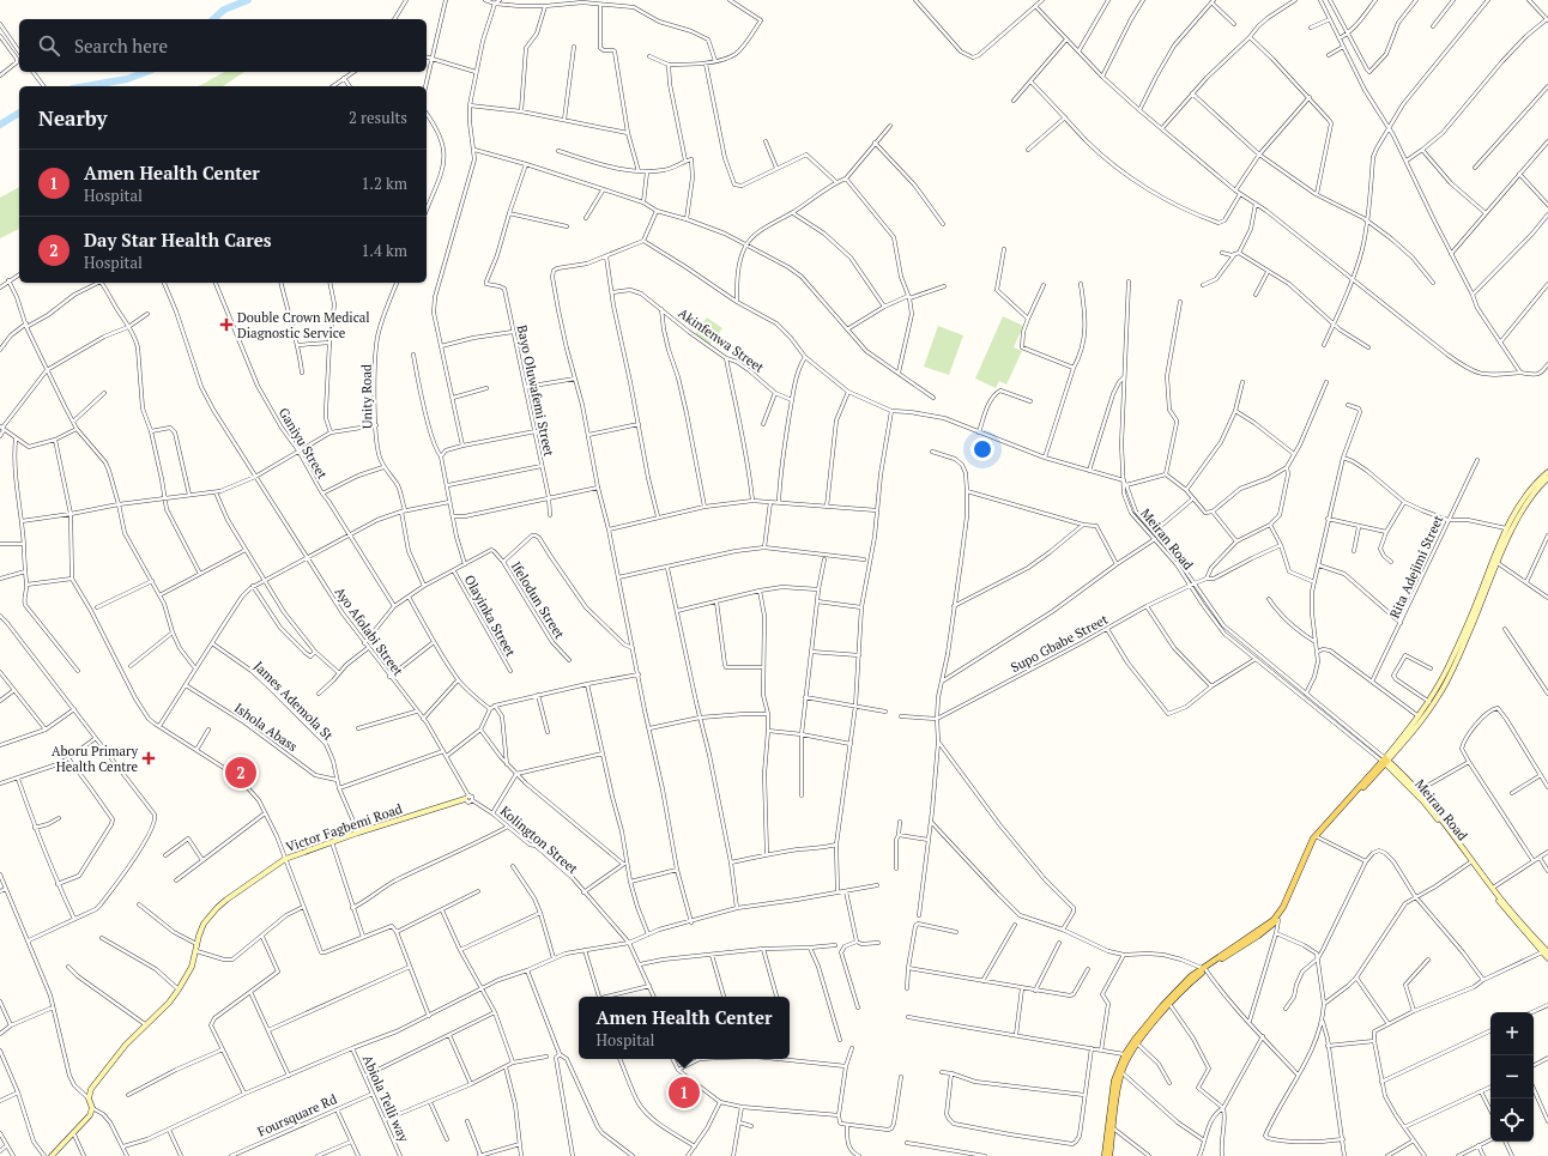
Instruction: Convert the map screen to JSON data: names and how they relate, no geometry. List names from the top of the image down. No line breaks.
{"streets":{"main road":["Meiran Road","Victor Fagbemi Road"],"street":["Akinfenwa Street","Bayo Oluwafemi Street","Unity Road","Ganiyu Street","Rita Adejimi Street","Ifelodun Street","Olayinka Street","Ayo Afolabi Street","Supo Gbabe Street","James Ademola St","Ishola Abass","Kolington Street","Abiola Telli way","Foursquare Rd"]},"crossings":[["Meiran Road","Supo Gbabe Street"],["Ayo Afolabi Street","Victor Fagbemi Road"],["Ayo Afolabi Street","Kolington Street"],["James Ademola St","Ishola Abass"],["James Ademola St","Victor Fagbemi Road"],["Abiola Telli way","Foursquare Rd"]],"places":{"health":["Double Crown Medical Diagnostic Service","Aboru Primary Health Centre"]},"page":{"search":"Search here","heading":["Nearby","2 results"],"list":[{"mark":"1","name":"Amen Health Center","note":"Hospital","value":"1.2 km"},{"mark":"2","name":"Day Star Health Cares","note":"Hospital","value":"1.4 km"}],"pins":["2","1"],"popup":["Amen Health Center","Hospital"],"map_buttons":["+","−"]}}
